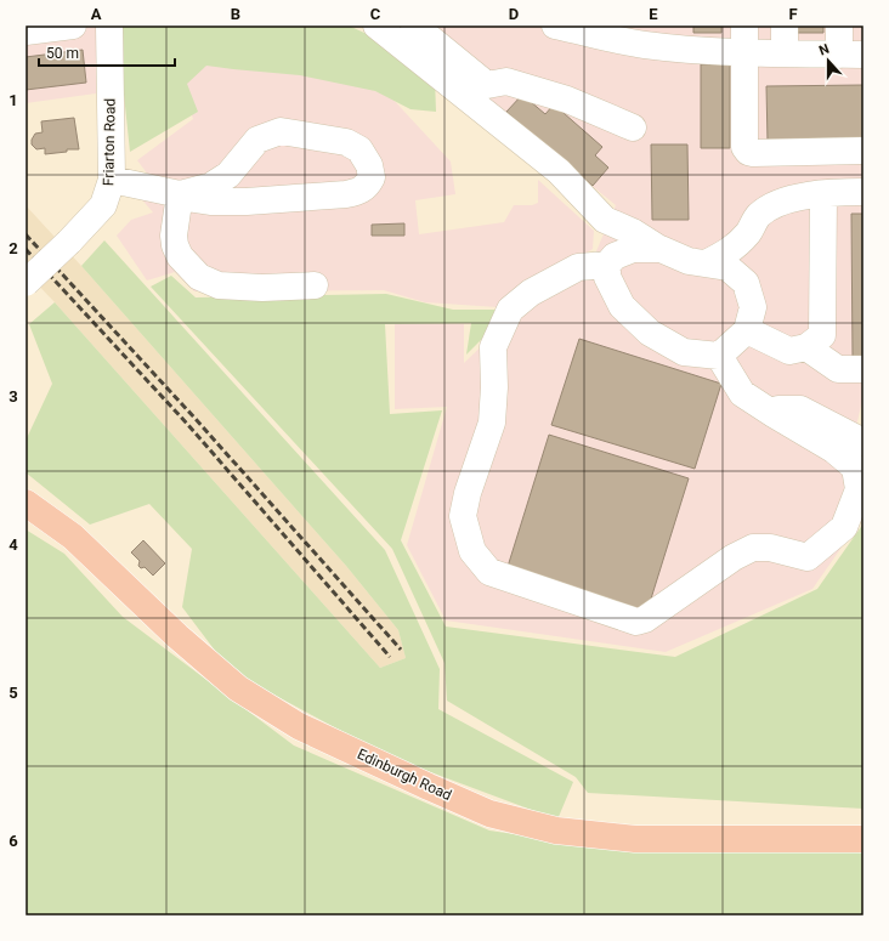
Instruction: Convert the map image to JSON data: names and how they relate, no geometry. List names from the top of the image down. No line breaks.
{"streets":{"main road":["Edinburgh Road"],"street":["Friarton Road"]},"scale_bar":"50 m","north":"top","grid":{"columns":["A","B","C","D","E","F"],"rows":["1","2","3","4","5","6"]}}
